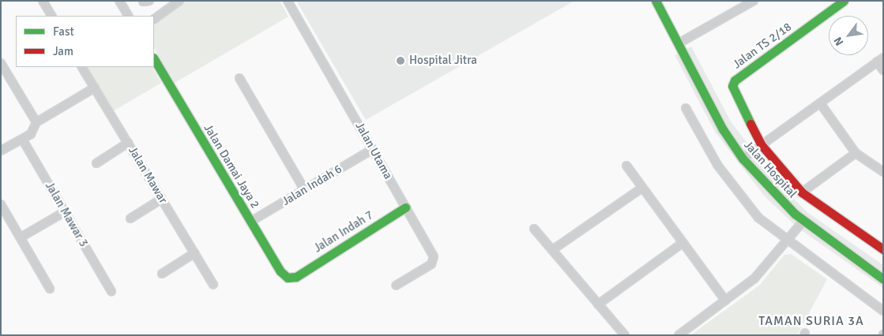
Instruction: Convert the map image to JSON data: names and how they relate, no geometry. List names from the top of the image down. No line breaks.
{"streets":{"street":["Jalan TS 2/18","Jalan Utama","Jalan Damai Jaya 2","Jalan Hospital","Jalan Mawar","Jalan Indah 6","Jalan Mawar 3","Jalan Indah 7"]},"crossings":[["Jalan Utama","Jalan Indah 6"],["Jalan Utama","Jalan Indah 7"],["Jalan Damai Jaya 2","Jalan Indah 6"],["Jalan Damai Jaya 2","Jalan Indah 7"]],"districts":["TAMAN SURIA 3A"],"places":["Hospital Jitra"],"legend":["Fast","Jam"],"north":"bottom left"}
